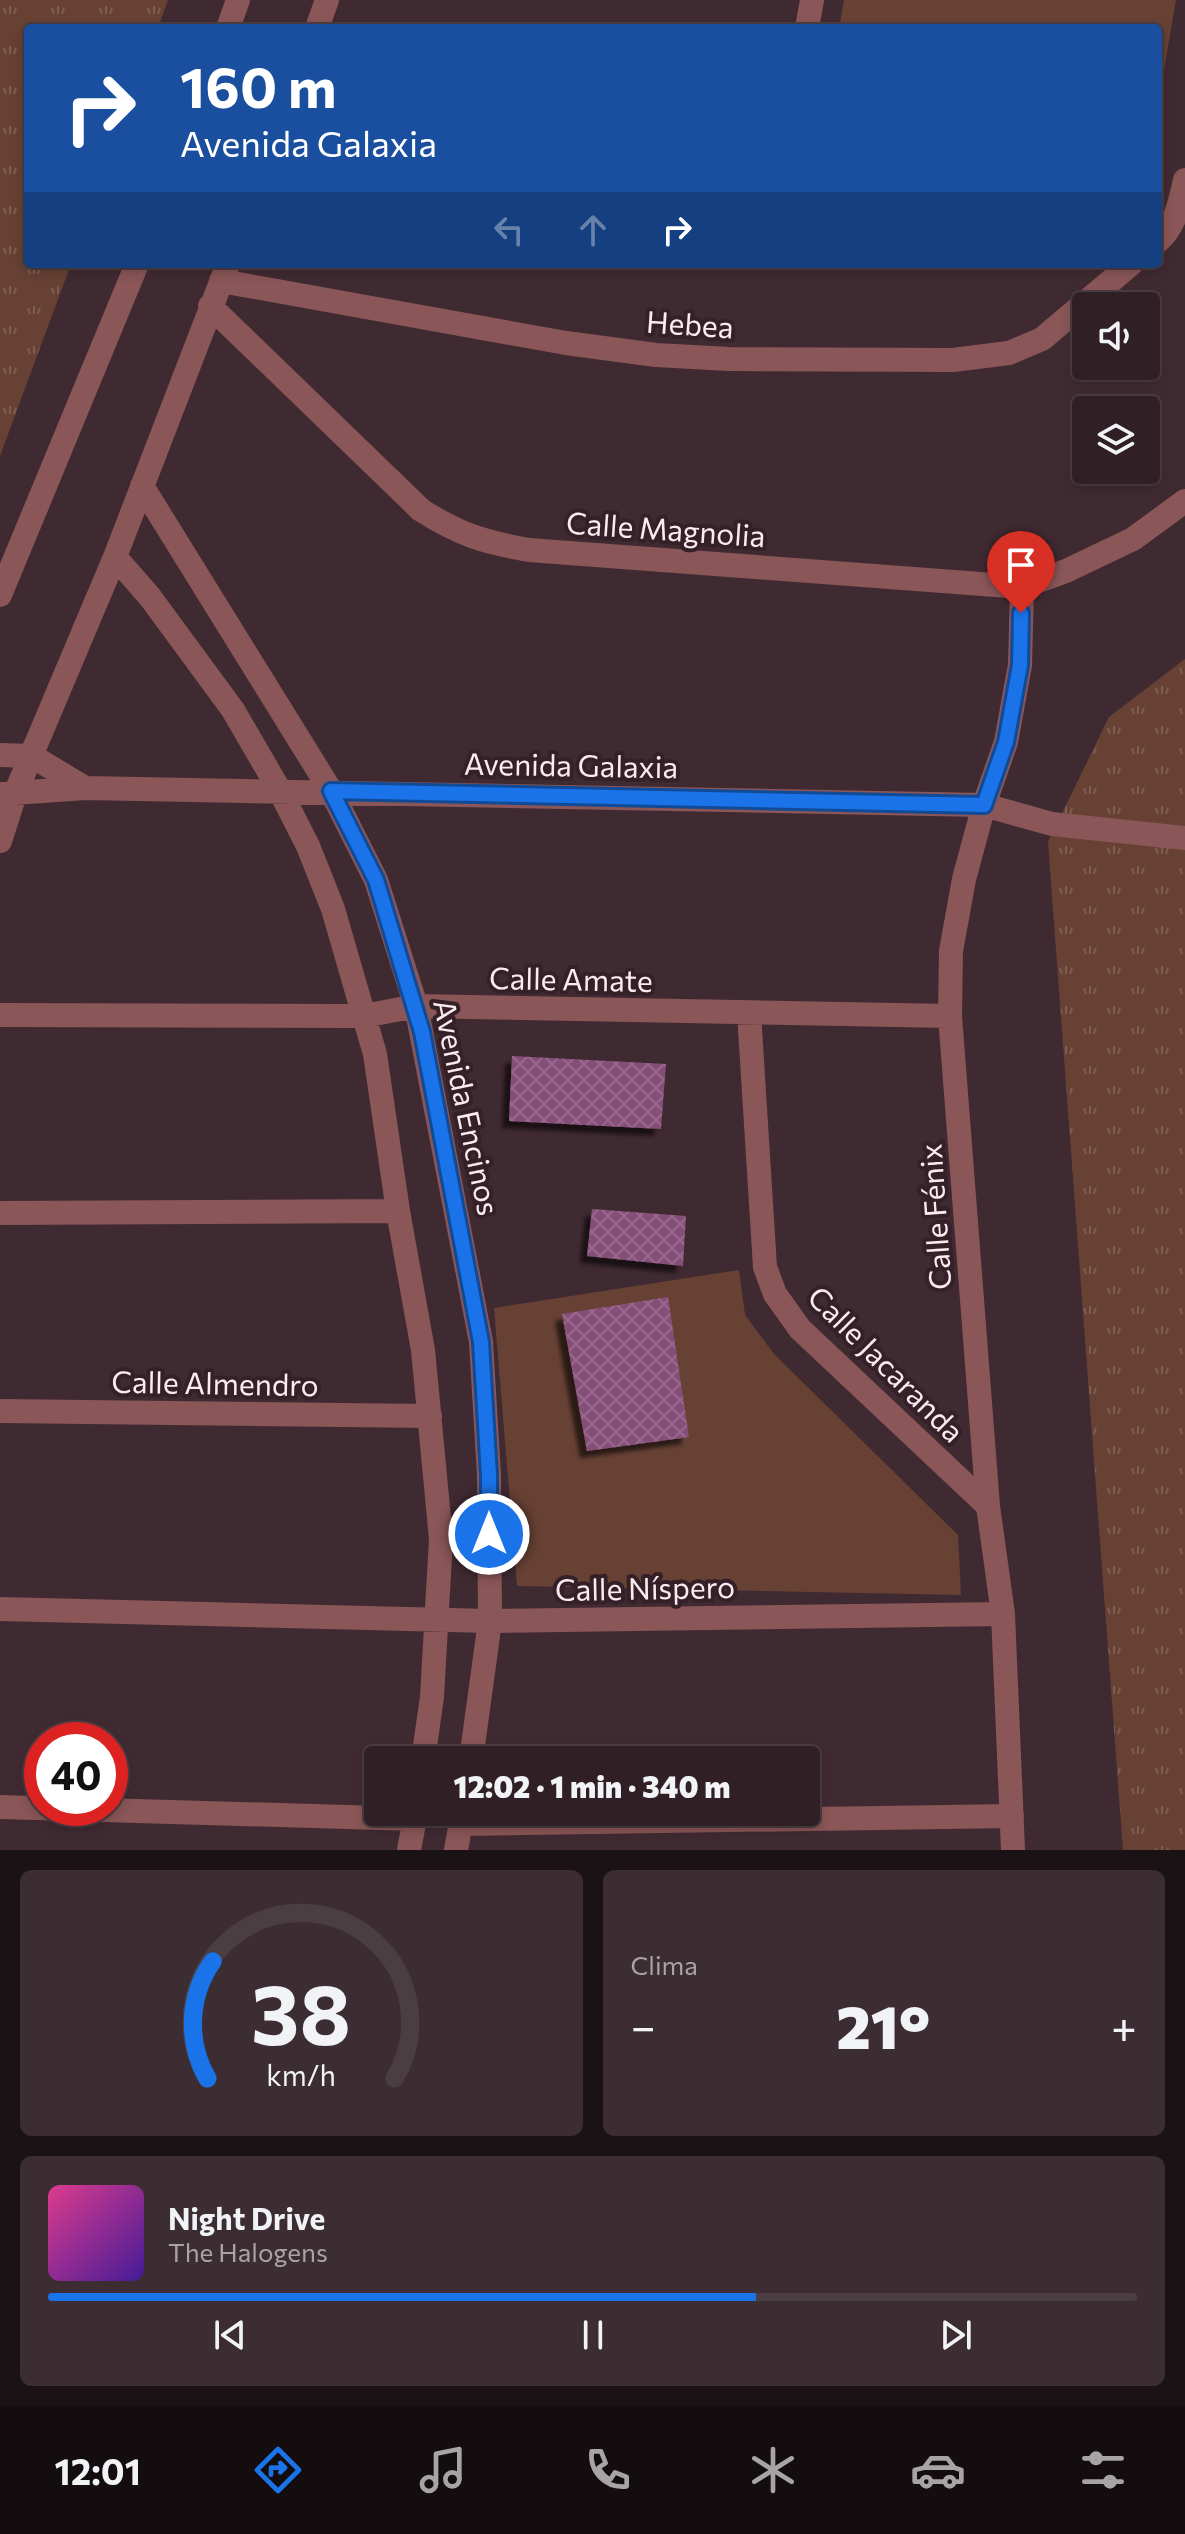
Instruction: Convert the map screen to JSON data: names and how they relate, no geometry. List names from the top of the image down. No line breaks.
{"streets":{"street":["Hebea","Calle Magnolia","Avenida Galaxia","Calle Amate","Avenida Encinos","Calle Fénix","Calle Jacaranda","Calle Almendro","Calle Níspero"]},"crossings":[["Calle Magnolia","Calle Fénix"],["Avenida Galaxia","Avenida Encinos"],["Avenida Galaxia","Calle Fénix"],["Calle Amate","Avenida Encinos"],["Calle Amate","Calle Fénix"],["Calle Amate","Calle Jacaranda"],["Avenida Encinos","Calle Níspero"],["Calle Fénix","Calle Jacaranda"],["Calle Fénix","Calle Níspero"]],"page":{"turn":["160 m","Avenida Galaxia"],"limit":"40","trip":"12:02 · 1 min · 340 m","tile":"Clima","heat":["−","21°","+"],"song":["Night Drive","The Halogens"],"tabs":"12:01","gauge":["38","km/h"]}}
